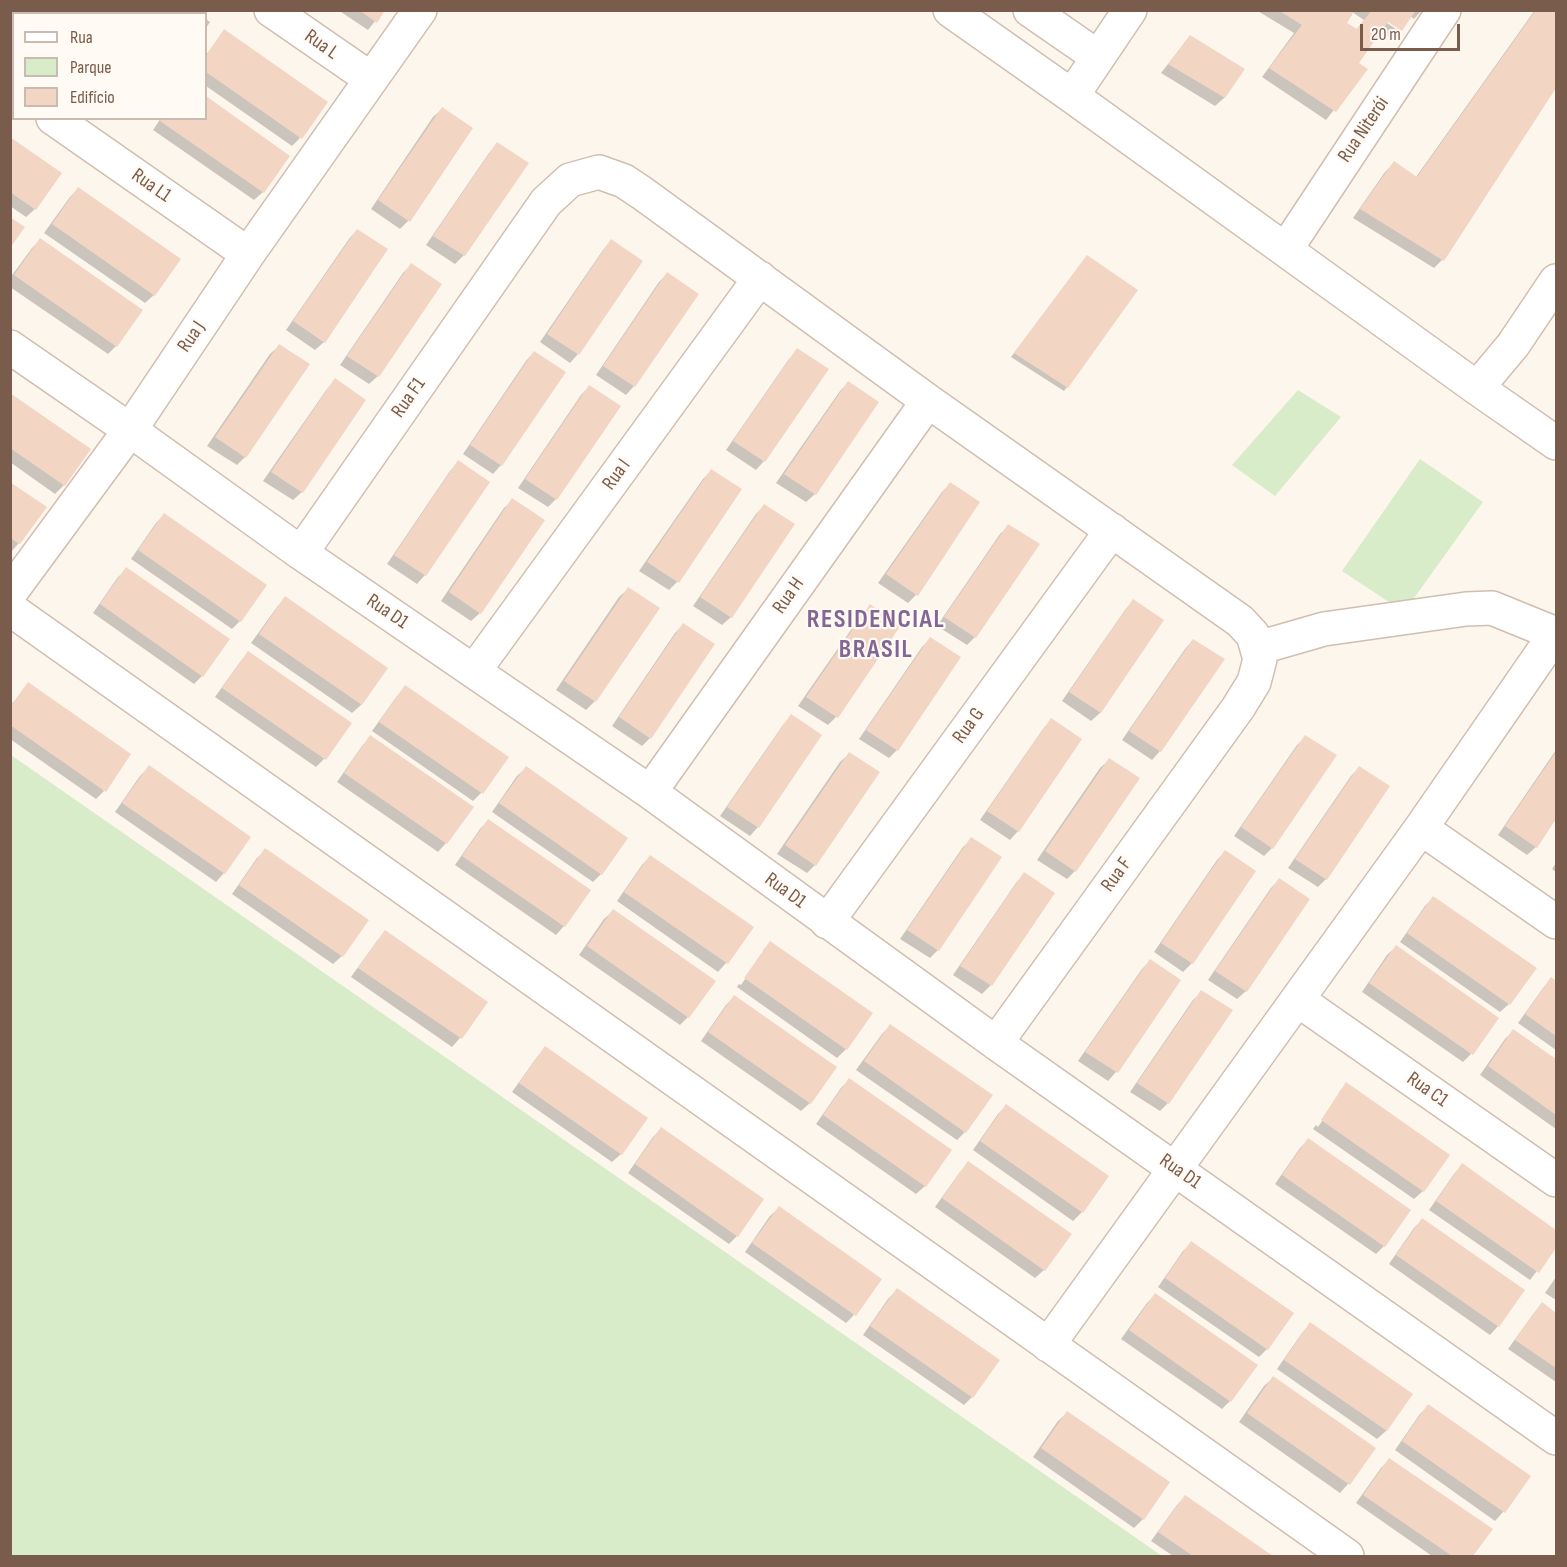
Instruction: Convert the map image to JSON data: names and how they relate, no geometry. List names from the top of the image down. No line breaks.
{"streets":{"street":["Rua L","Rua Niterói","Rua L1","Rua J","Rua F1","Rua I","Rua H","Rua D1","Rua G","Rua F","Rua C1"]},"crossings":[["Rua L","Rua J"],["Rua L1","Rua J"],["Rua J","Rua D1"],["Rua F1","Rua I"],["Rua F1","Rua H"],["Rua F1","Rua D1"],["Rua F1","Rua G"],["Rua F1","Rua F"],["Rua I","Rua D1"],["Rua H","Rua D1"],["Rua D1","Rua G"],["Rua D1","Rua F"]],"districts":["RESIDENCIAL BRASIL"],"legend":["Rua","Parque","Edifício"],"scale_bar":"20 m"}
